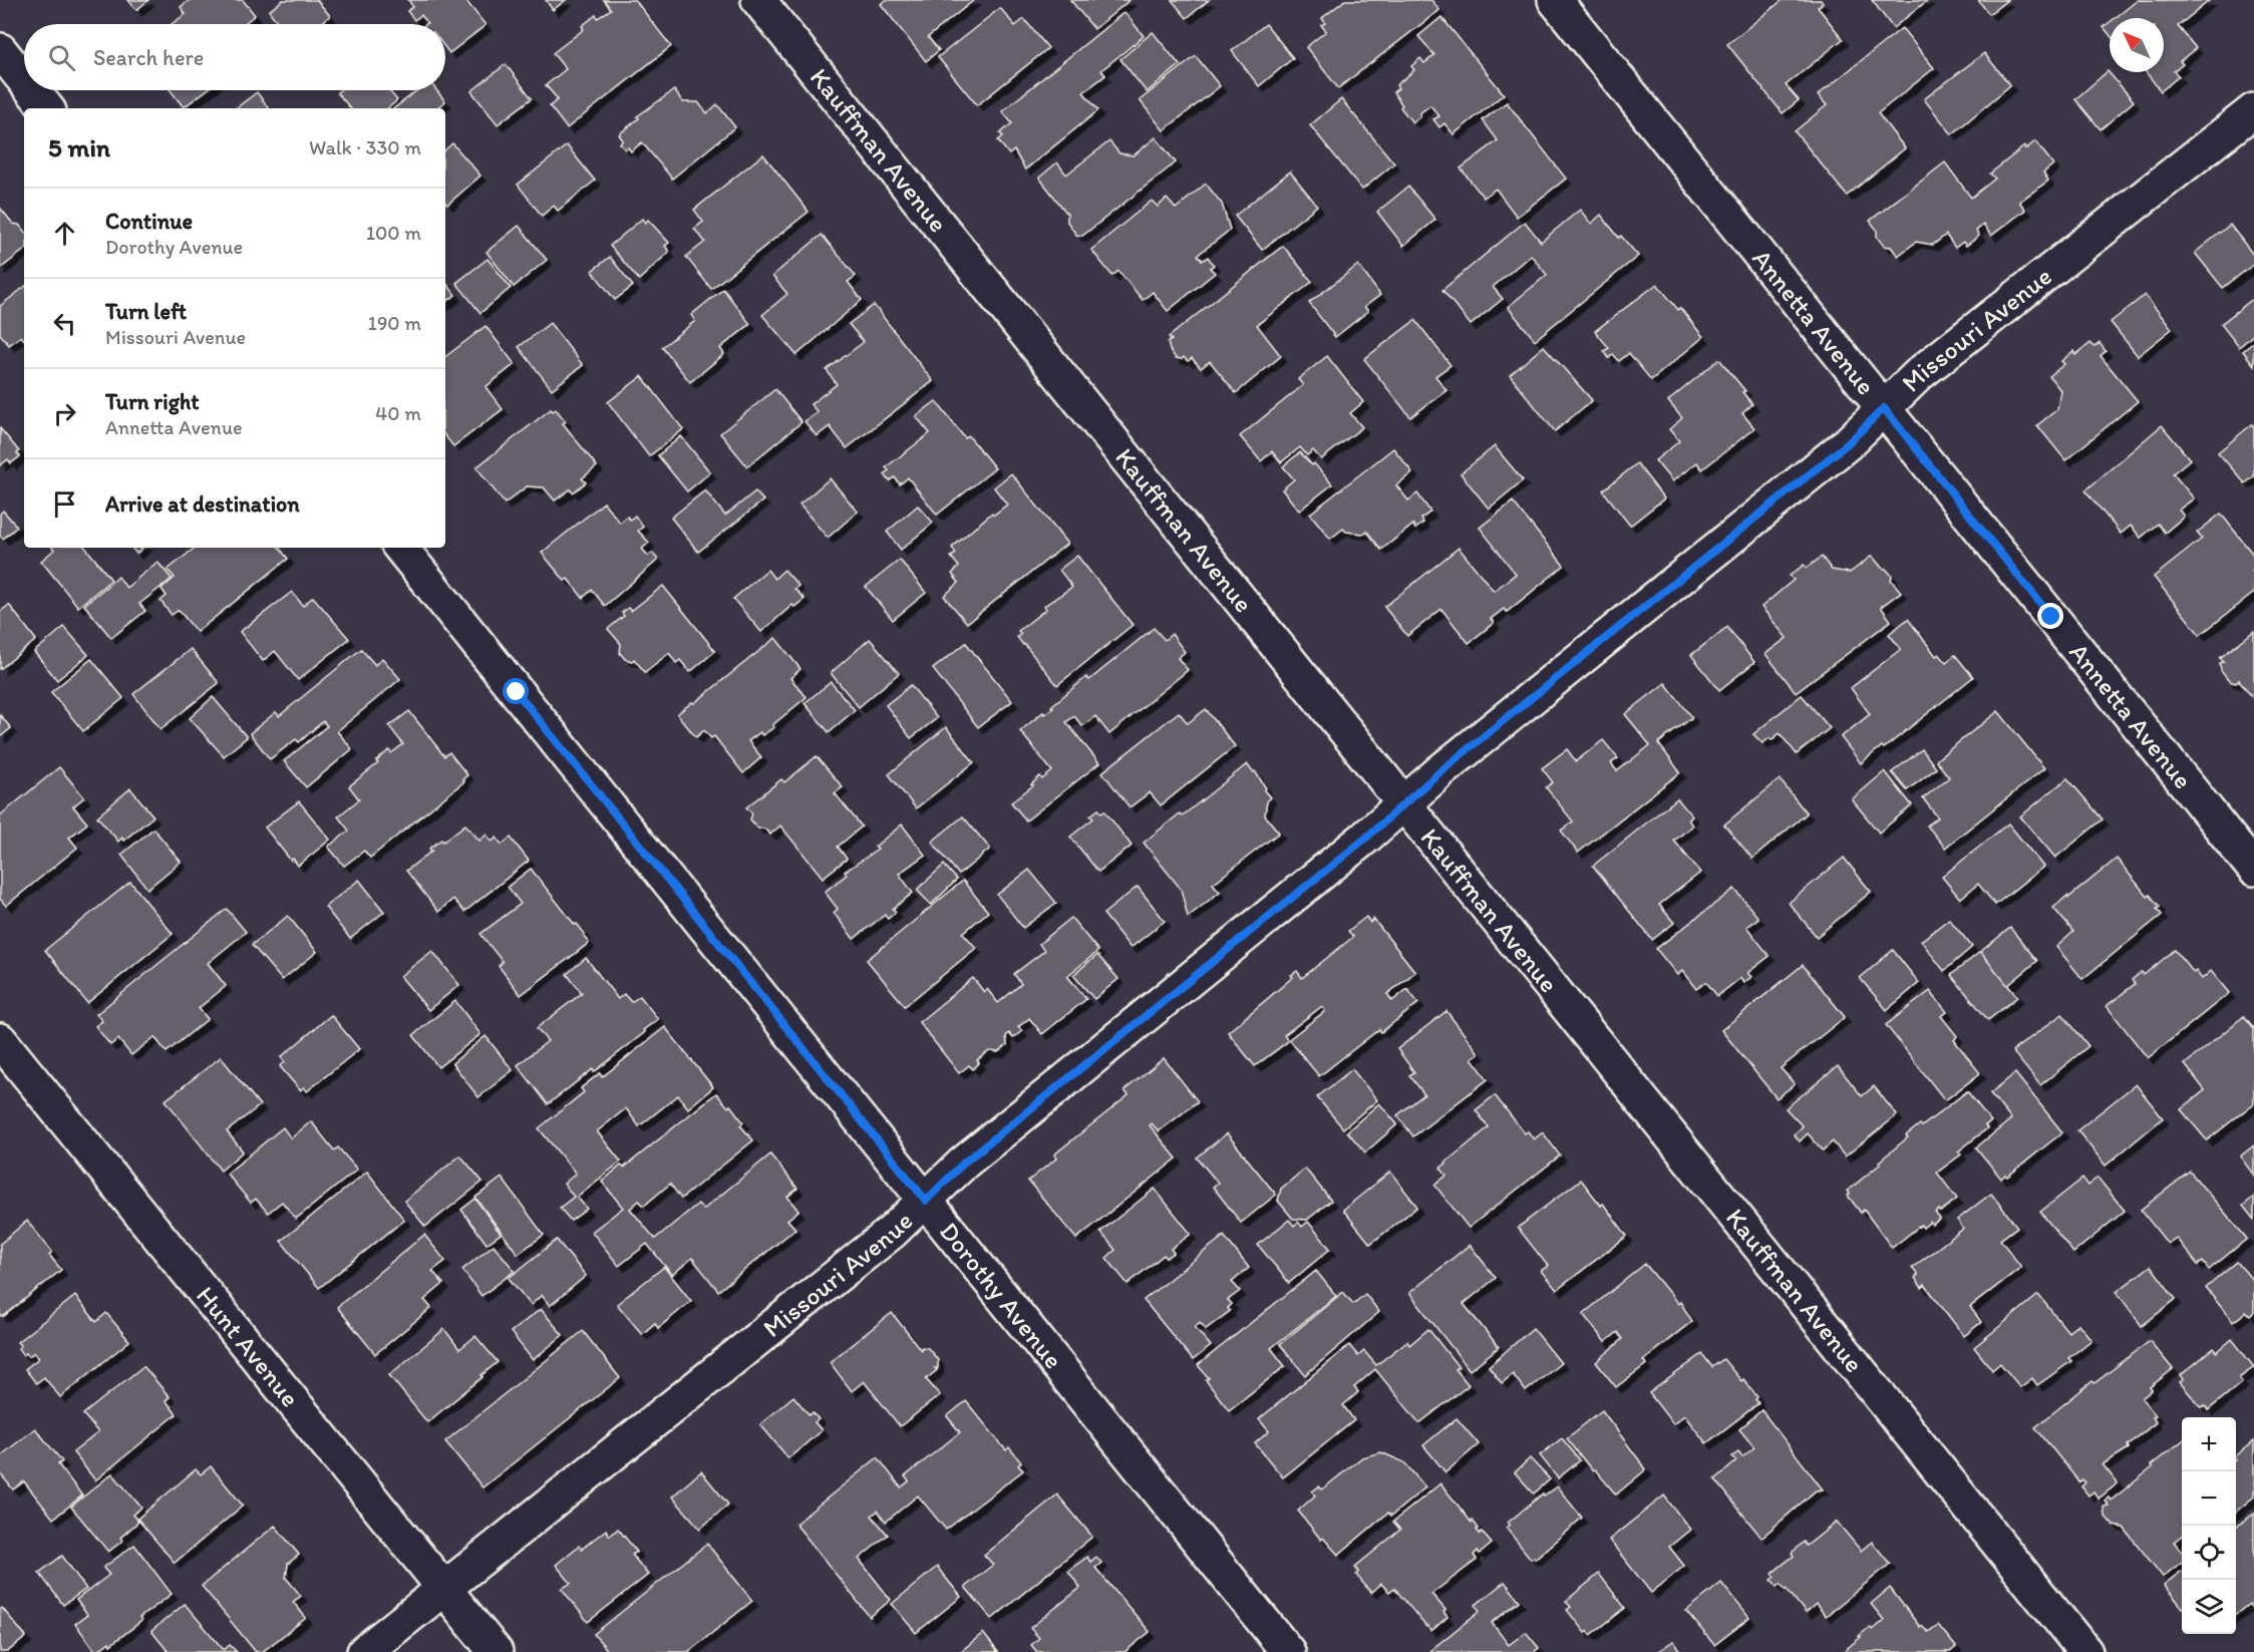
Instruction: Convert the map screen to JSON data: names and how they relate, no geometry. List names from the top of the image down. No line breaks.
{"streets":{"street":["Kauffman Avenue","Annetta Avenue","Missouri Avenue","Dorothy Avenue","Hunt Avenue"]},"crossings":[["Kauffman Avenue","Missouri Avenue"],["Annetta Avenue","Missouri Avenue"],["Missouri Avenue","Dorothy Avenue"],["Missouri Avenue","Hunt Avenue"]],"north":"top left","page":{"search":"Search here","heading":["5 min","Walk · 330 m"],"list":[["Continue","Dorothy Avenue","100 m"],["Turn left","Missouri Avenue","190 m"],["Turn right","Annetta Avenue","40 m"],"Arrive at destination"],"map_buttons":["+","−"]}}
